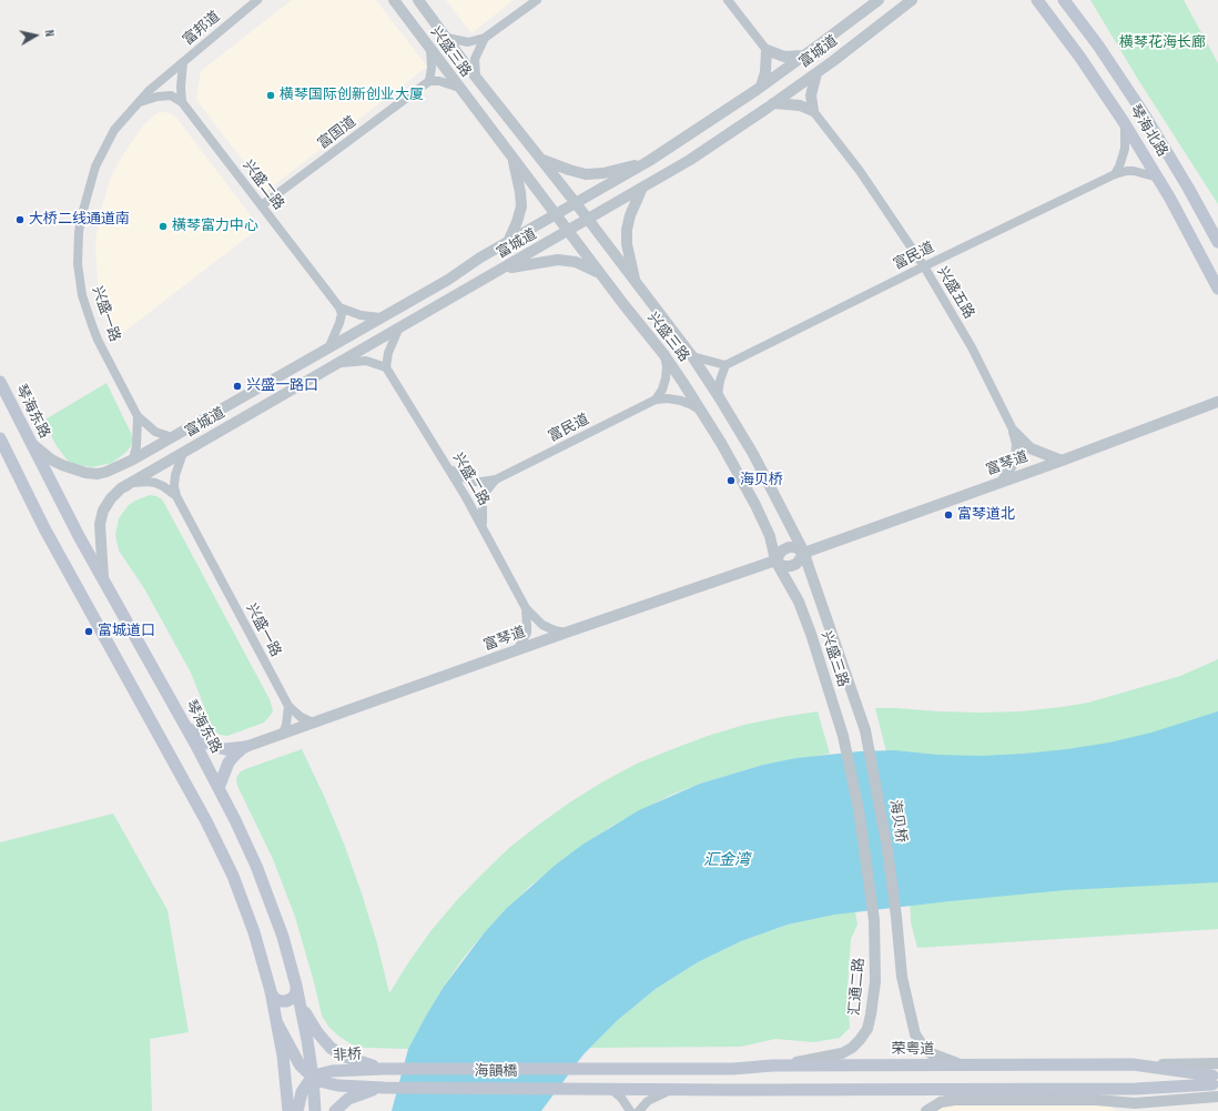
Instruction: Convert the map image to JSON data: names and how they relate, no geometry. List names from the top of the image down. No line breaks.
{"streets":{"main road":["琴海北路","琴海东路","荣粤道","非桥","海韻橋"],"street":["富邦道","兴盛三路","富城道","富国道","兴盛二路","富民道","兴盛五路","兴盛一路","富琴道","海贝桥","汇通二路"]},"crossings":[["富邦道","兴盛一路"],["兴盛三路","富城道"],["兴盛三路","富琴道"],["兴盛三路","海贝桥"],["兴盛三路","汇通二路"],["富城道","兴盛一路"],["富城道","琴海东路"],["琴海北路","富民道"],["富国道","兴盛二路"],["兴盛二路","富民道"],["兴盛二路","富琴道"],["富民道","兴盛五路"],["兴盛一路","富琴道"],["琴海东路","非桥"],["海贝桥","荣粤道"],["汇通二路","荣粤道"],["荣粤道","海韻橋"],["非桥","海韻橋"]],"water":["汇金湾"],"parks":["横琴花海长廊"],"places":["横琴国际创新创业大厦","大桥二线通道南","橫琴富力中心","兴盛一路口","海贝桥","富琴道北","富城道口"],"north":"right"}
